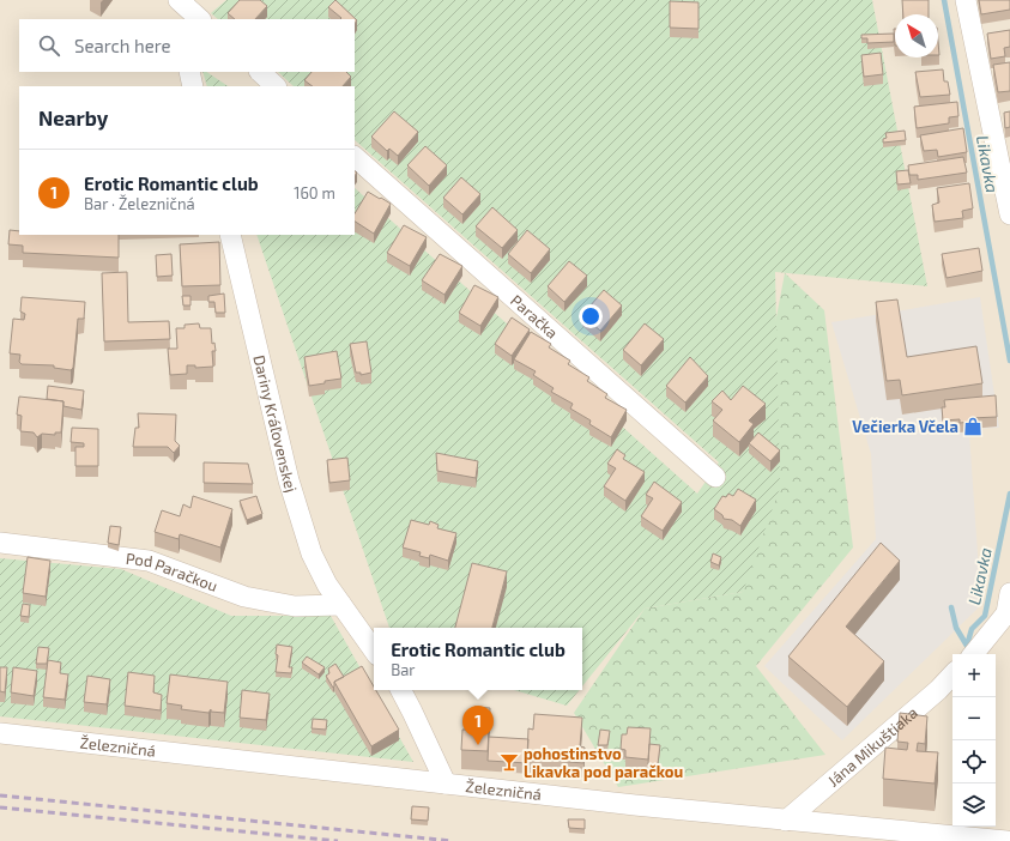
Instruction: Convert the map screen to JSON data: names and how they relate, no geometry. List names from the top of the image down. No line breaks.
{"streets":{"street":["Paračka","Dariny Kráľovenskej","Pod Paračkou","Železničná","Jána Mikuštiaka"]},"crossings":[["Dariny Kráľovenskej","Pod Paračkou"],["Železničná","Jána Mikuštiaka"]],"water":["Likavka"],"places":{"shop":["Večierka Včela"],"bar":["pohostinstvo Likavka pod paračkou"]},"north":"top left","page":{"search":"Search here","heading":"Nearby","list":[{"mark":"1","name":"Erotic Romantic club","note":"Bar · Železničná","value":"160 m"}],"popup":["Erotic Romantic club","Bar"],"map_buttons":["+","−"],"pins":"1"}}
